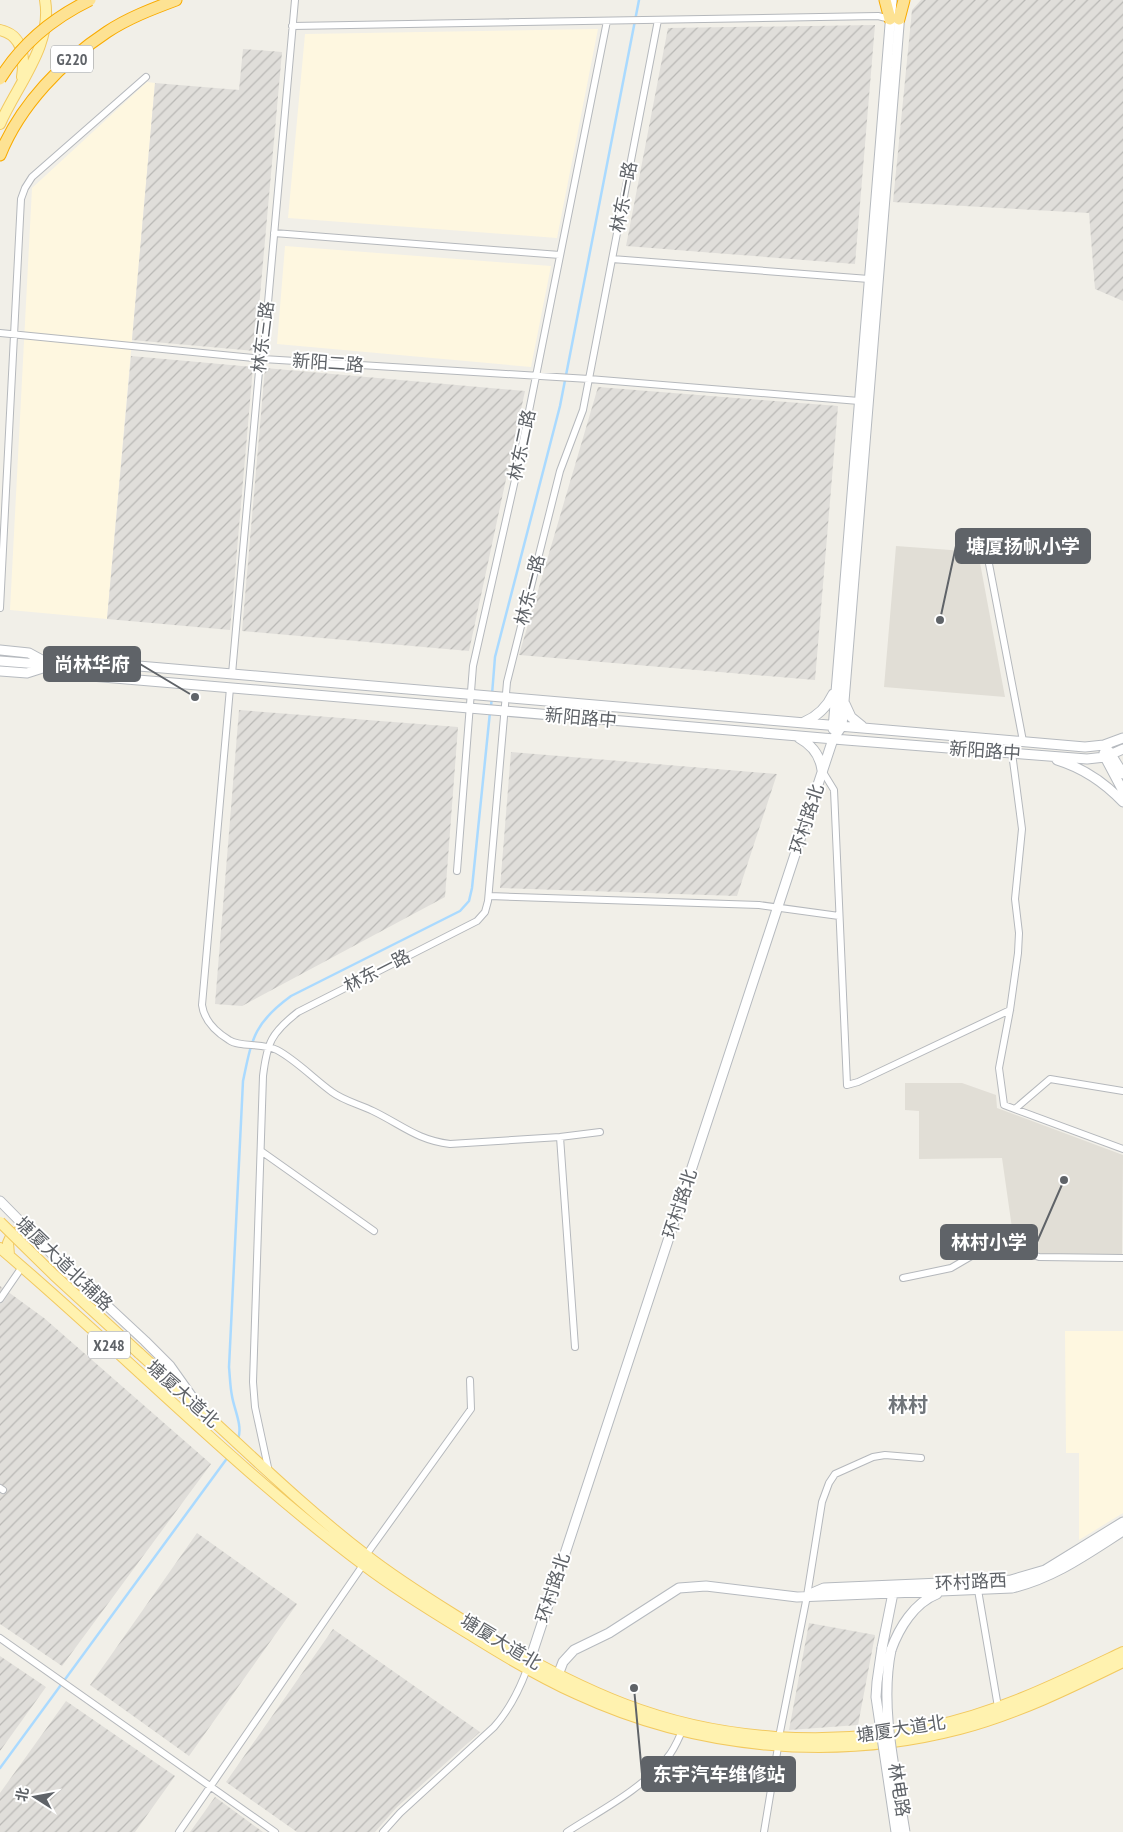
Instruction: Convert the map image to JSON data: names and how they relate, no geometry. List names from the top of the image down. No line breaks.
{"streets":{"highway":["G220"],"main road":["新阳路中","环村路北","塘厦大道北辅路","X248","塘厦大道北","环村路西","林电路"],"street":["林东一路","林东三路","新阳二路","林东二路"]},"crossings":[["林东一路","新阳二路"],["林东一路","新阳路中"],["林东三路","新阳二路"],["林东三路","新阳路中"],["新阳二路","林东二路"],["林东二路","新阳路中"],["新阳路中","环村路北"],["环村路北","塘厦大道北"],["塘厦大道北辅路","塘厦大道北"],["塘厦大道北","环村路西"],["环村路西","林电路"]],"districts":["林村"],"places":["塘厦扬帆小学","尚林华府","林村小学","东宇汽车维修站"],"north":"left"}
